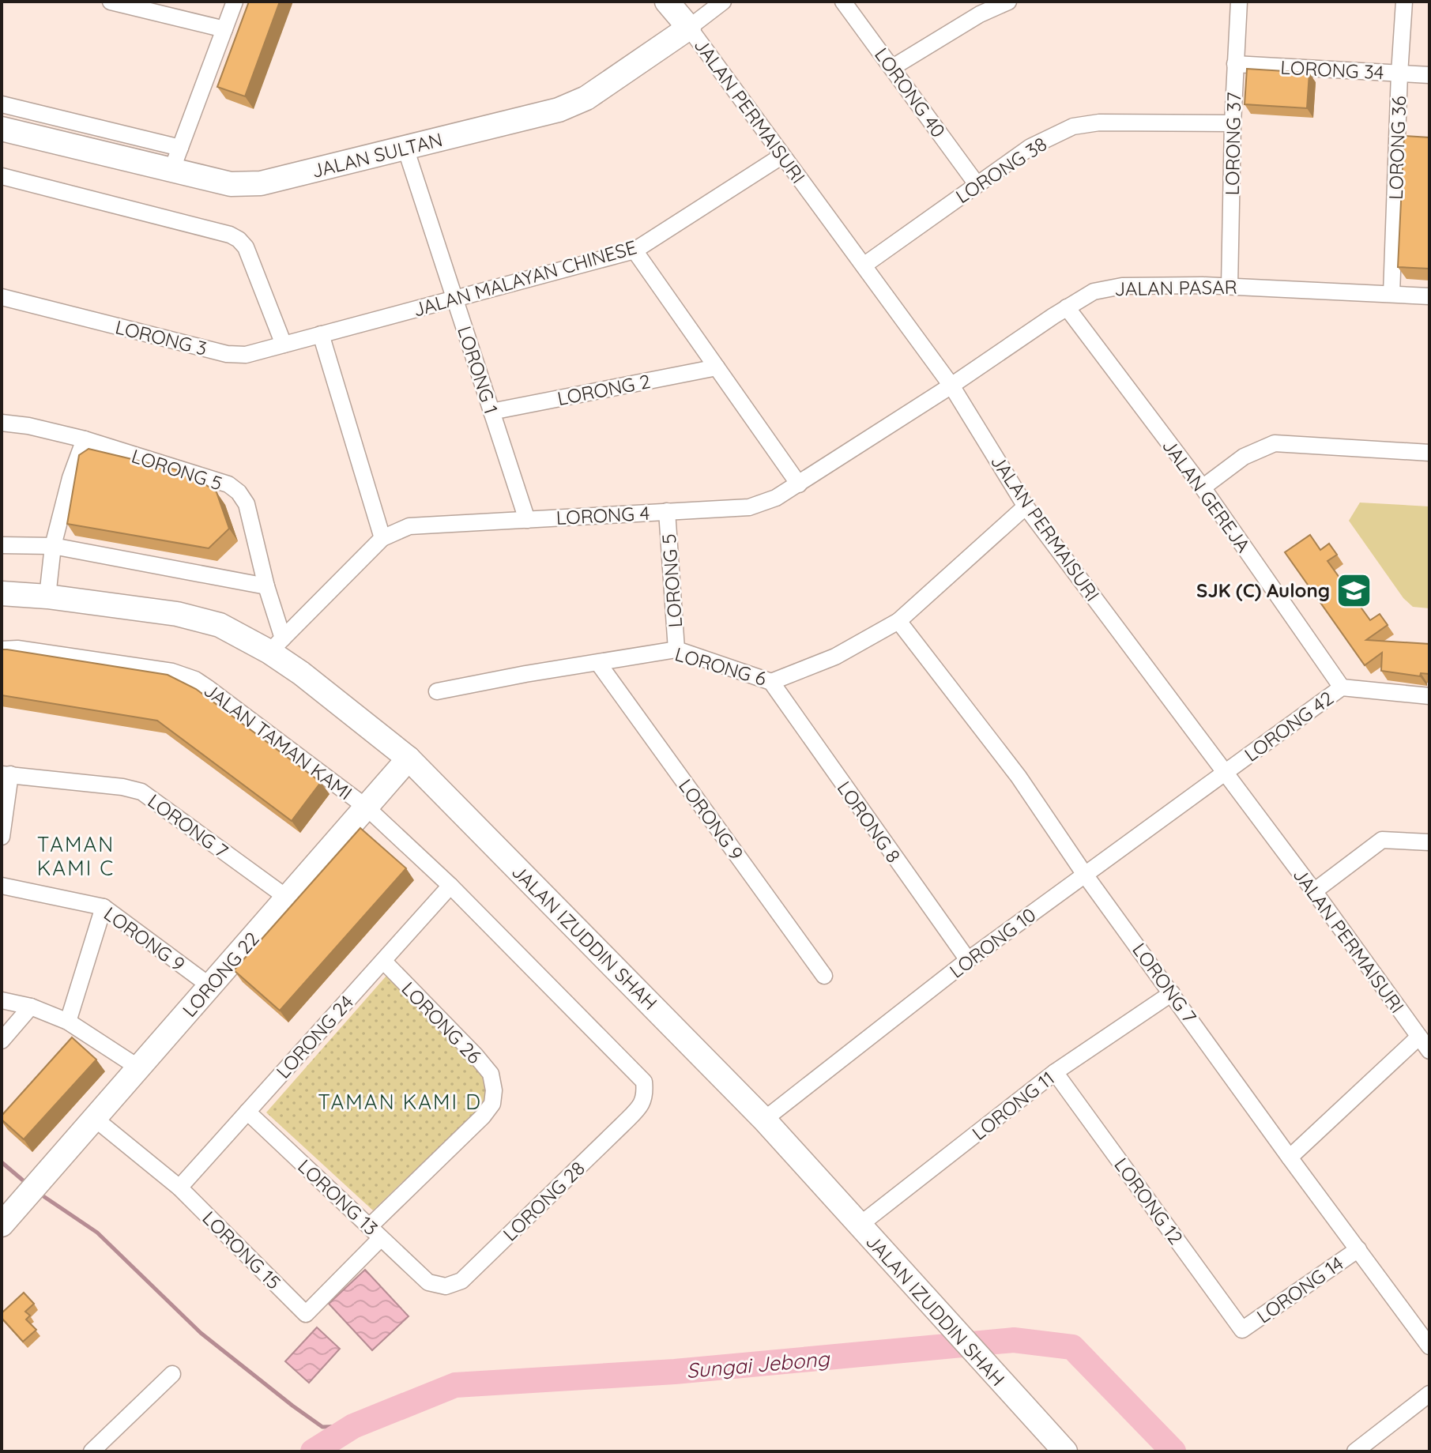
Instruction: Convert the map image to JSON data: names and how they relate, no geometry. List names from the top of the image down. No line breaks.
{"streets":{"main road":["JALAN PERMAISURI","JALAN SULTAN","JALAN IZUDDIN SHAH","LORONG 22"],"street":["LORONG 34","LORONG 40","LORONG 37","LORONG 36","LORONG 38","JALAN MALAYAN CHINESE","JALAN PASAR","LORONG 3","LORONG 1","LORONG 2","LORONG 5","JALAN GEREJA","LORONG 4","LORONG 6","LORONG 42","JALAN TAMAN KAMI","LORONG 9","LORONG 8","LORONG 7","LORONG 10","LORONG 26","LORONG 24","LORONG 11","LORONG 13","LORONG 28","LORONG 12","LORONG 15","LORONG 14"]},"crossings":[["LORONG 34","LORONG 37"],["LORONG 34","LORONG 36"],["LORONG 40","LORONG 38"],["JALAN PERMAISURI","JALAN SULTAN"],["JALAN PERMAISURI","LORONG 38"],["JALAN PERMAISURI","JALAN MALAYAN CHINESE"],["JALAN PERMAISURI","JALAN PASAR"],["JALAN PERMAISURI","LORONG 4"],["JALAN PERMAISURI","LORONG 6"],["JALAN PERMAISURI","LORONG 42"],["JALAN PERMAISURI","LORONG 10"],["LORONG 37","LORONG 38"],["LORONG 37","JALAN PASAR"],["LORONG 36","JALAN PASAR"],["JALAN SULTAN","LORONG 1"],["JALAN MALAYAN CHINESE","LORONG 3"],["JALAN MALAYAN CHINESE","LORONG 1"],["JALAN PASAR","JALAN GEREJA"],["JALAN PASAR","LORONG 4"],["LORONG 1","LORONG 2"],["LORONG 1","LORONG 4"],["LORONG 5","LORONG 4"],["LORONG 5","LORONG 6"],["LORONG 5","JALAN IZUDDIN SHAH"],["JALAN GEREJA","LORONG 42"],["LORONG 4","JALAN IZUDDIN SHAH"],["LORONG 6","LORONG 9"],["LORONG 6","LORONG 8"],["LORONG 6","LORONG 7"],["LORONG 42","LORONG 10"],["JALAN TAMAN KAMI","LORONG 22"],["LORONG 9","LORONG 22"],["LORONG 8","LORONG 10"],["LORONG 7","LORONG 10"],["LORONG 7","LORONG 22"],["LORONG 7","LORONG 11"],["LORONG 7","LORONG 14"],["JALAN IZUDDIN SHAH","LORONG 10"],["JALAN IZUDDIN SHAH","LORONG 22"],["JALAN IZUDDIN SHAH","LORONG 11"],["LORONG 22","LORONG 15"],["LORONG 26","LORONG 24"],["LORONG 26","LORONG 13"],["LORONG 26","LORONG 15"],["LORONG 24","LORONG 13"],["LORONG 24","LORONG 28"],["LORONG 24","LORONG 15"],["LORONG 11","LORONG 12"],["LORONG 13","LORONG 28"],["LORONG 13","LORONG 15"],["LORONG 12","LORONG 14"]],"districts":["TAMAN KAMI C","TAMAN KAMI D"],"water":["Sungai Jebong"],"places":{"school or university":["SJK (C) Aulong"]}}
